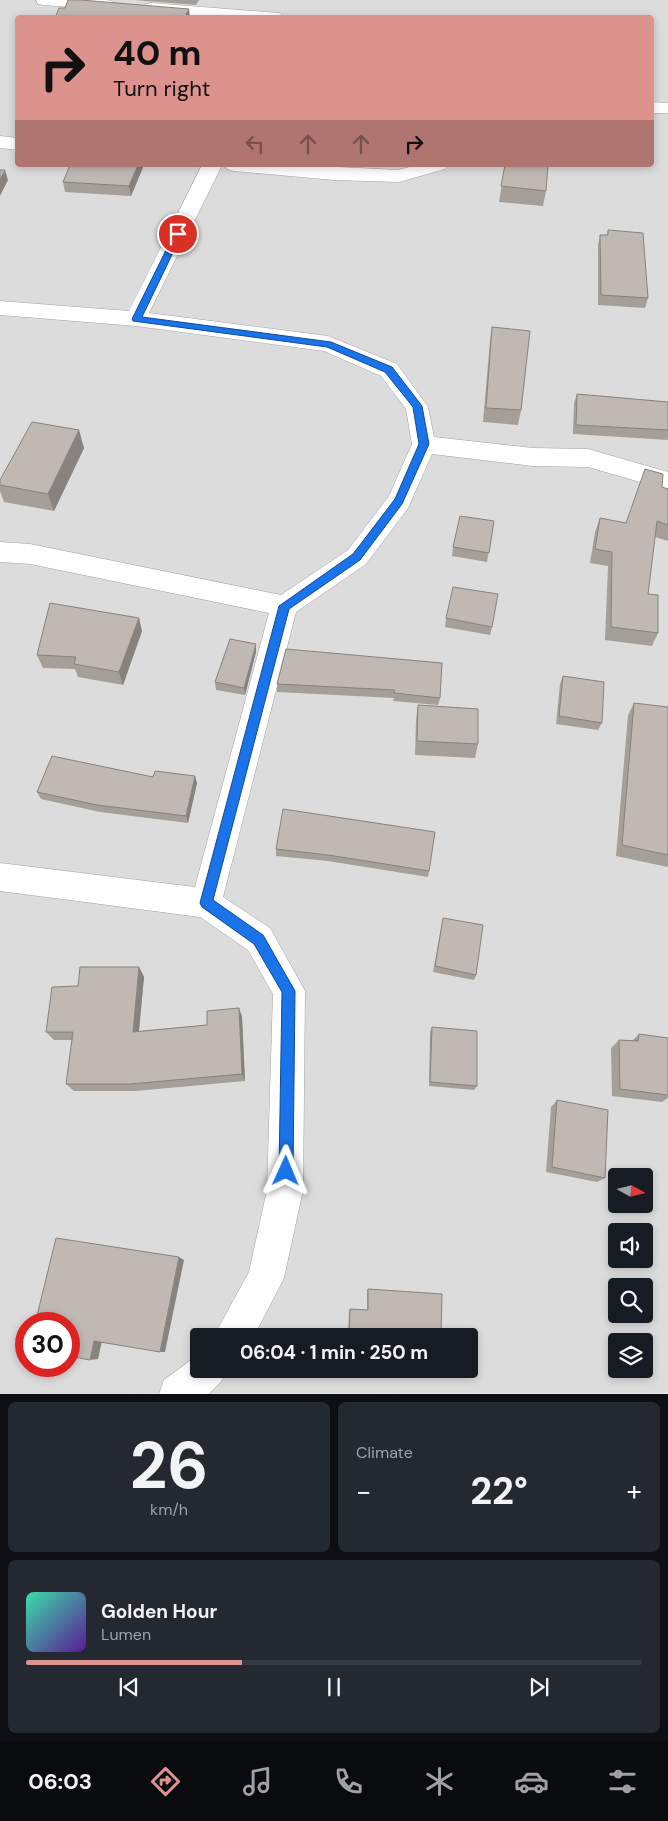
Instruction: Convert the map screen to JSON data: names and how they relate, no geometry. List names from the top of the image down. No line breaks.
{"north":"right","page":{"turn":["40 m","Turn right"],"limit":"30","trip":"06:04 · 1 min · 250 m","tile":[["26","km/h"],"Climate"],"heat":["−","22°","+"],"song":["Golden Hour","Lumen"],"tabs":"06:03"}}
